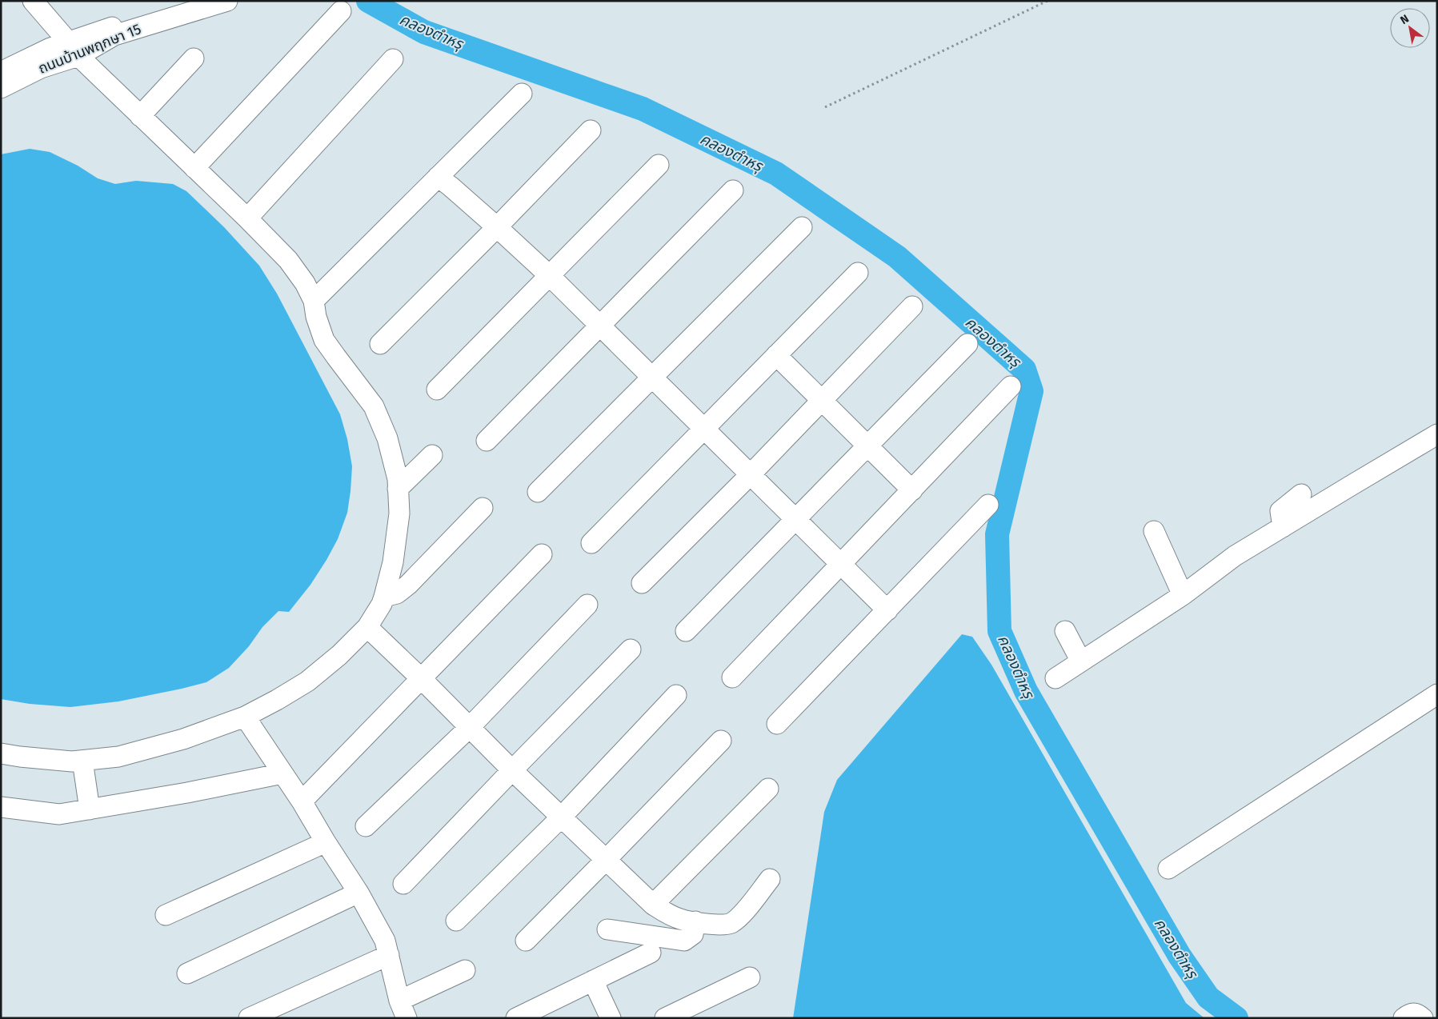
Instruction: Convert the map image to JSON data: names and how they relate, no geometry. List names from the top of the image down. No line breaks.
{"streets":{"street":["ถนนบ้านพฤกษา 15"]},"water":["คลองตำหรุ"],"north":"top left"}
